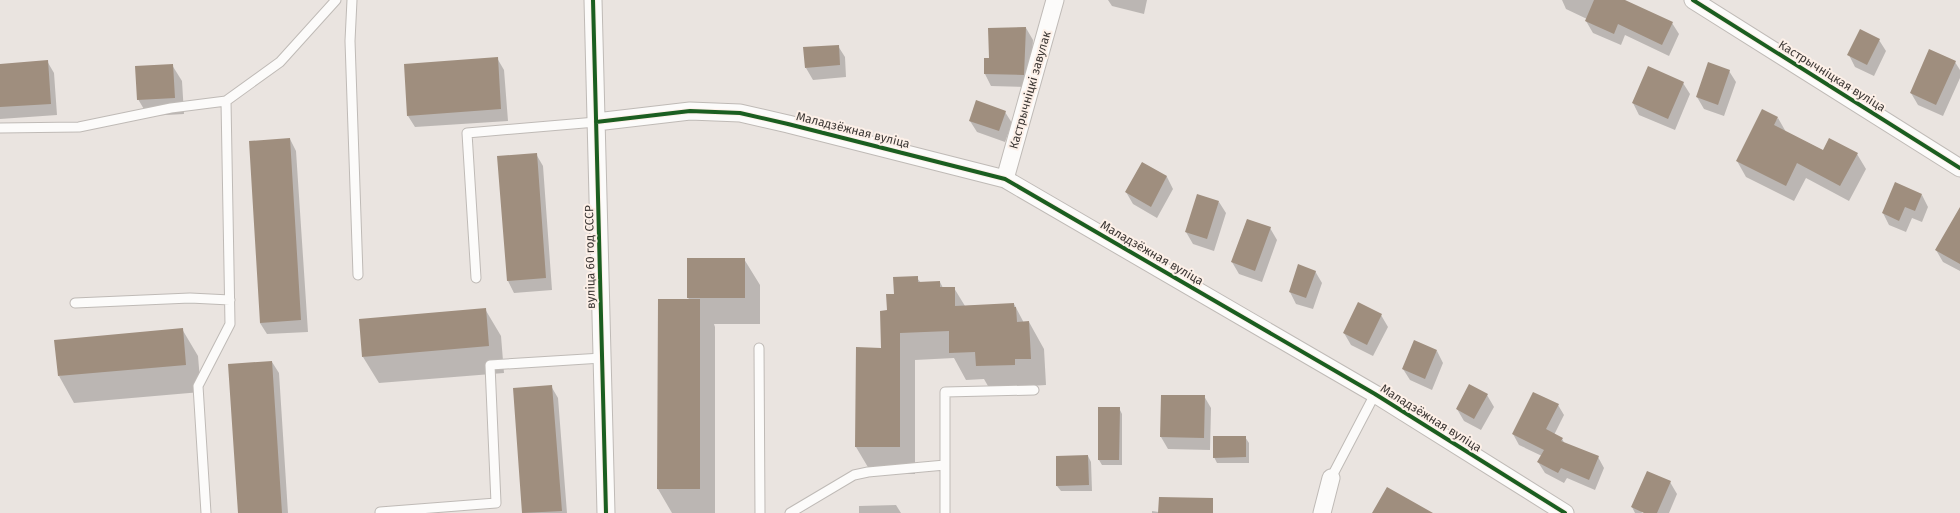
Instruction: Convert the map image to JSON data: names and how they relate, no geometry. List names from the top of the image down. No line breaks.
{"streets":{"street":["Кастрычніцкая вуліца","Кастрычніцкі завулак","Маладзёжная вуліца","вуліца 60 год СССР"]},"crossings":[["Кастрычніцкі завулак","Маладзёжная вуліца"],["Маладзёжная вуліца","вуліца 60 год СССР"]]}
